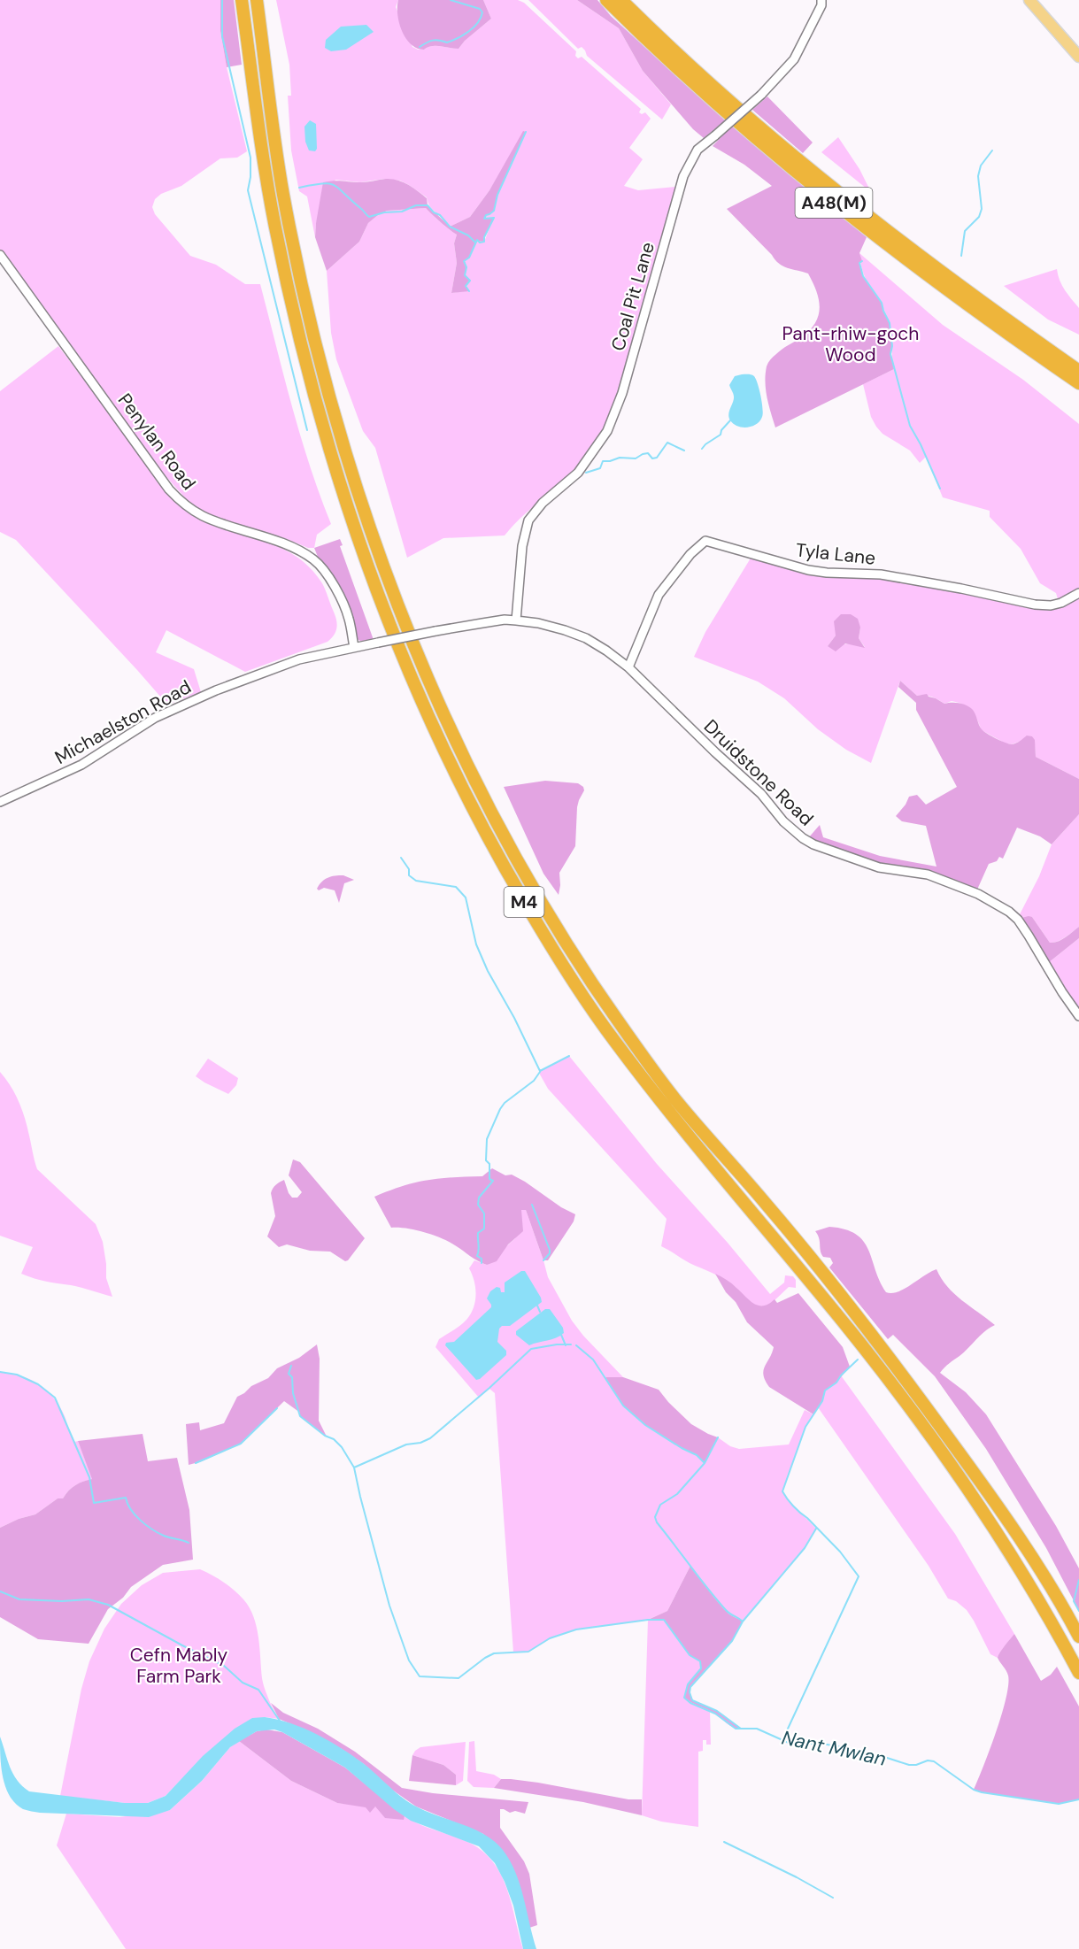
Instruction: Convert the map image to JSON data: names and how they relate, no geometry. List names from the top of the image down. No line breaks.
{"streets":{"highway":["A48(M)","M4"],"street":["Coal Pit Lane","Penylan Road","Tyla Lane","Michaelston Road","Druidstone Road"]},"crossings":[["Coal Pit Lane","Druidstone Road"],["Penylan Road","Michaelston Road"],["Penylan Road","Druidstone Road"],["Tyla Lane","Druidstone Road"],["Michaelston Road","Druidstone Road"]],"water":["Nant Mwlan"],"parks":["Pant-rhiw-goch Wood","Cefn Mably Farm Park"]}
